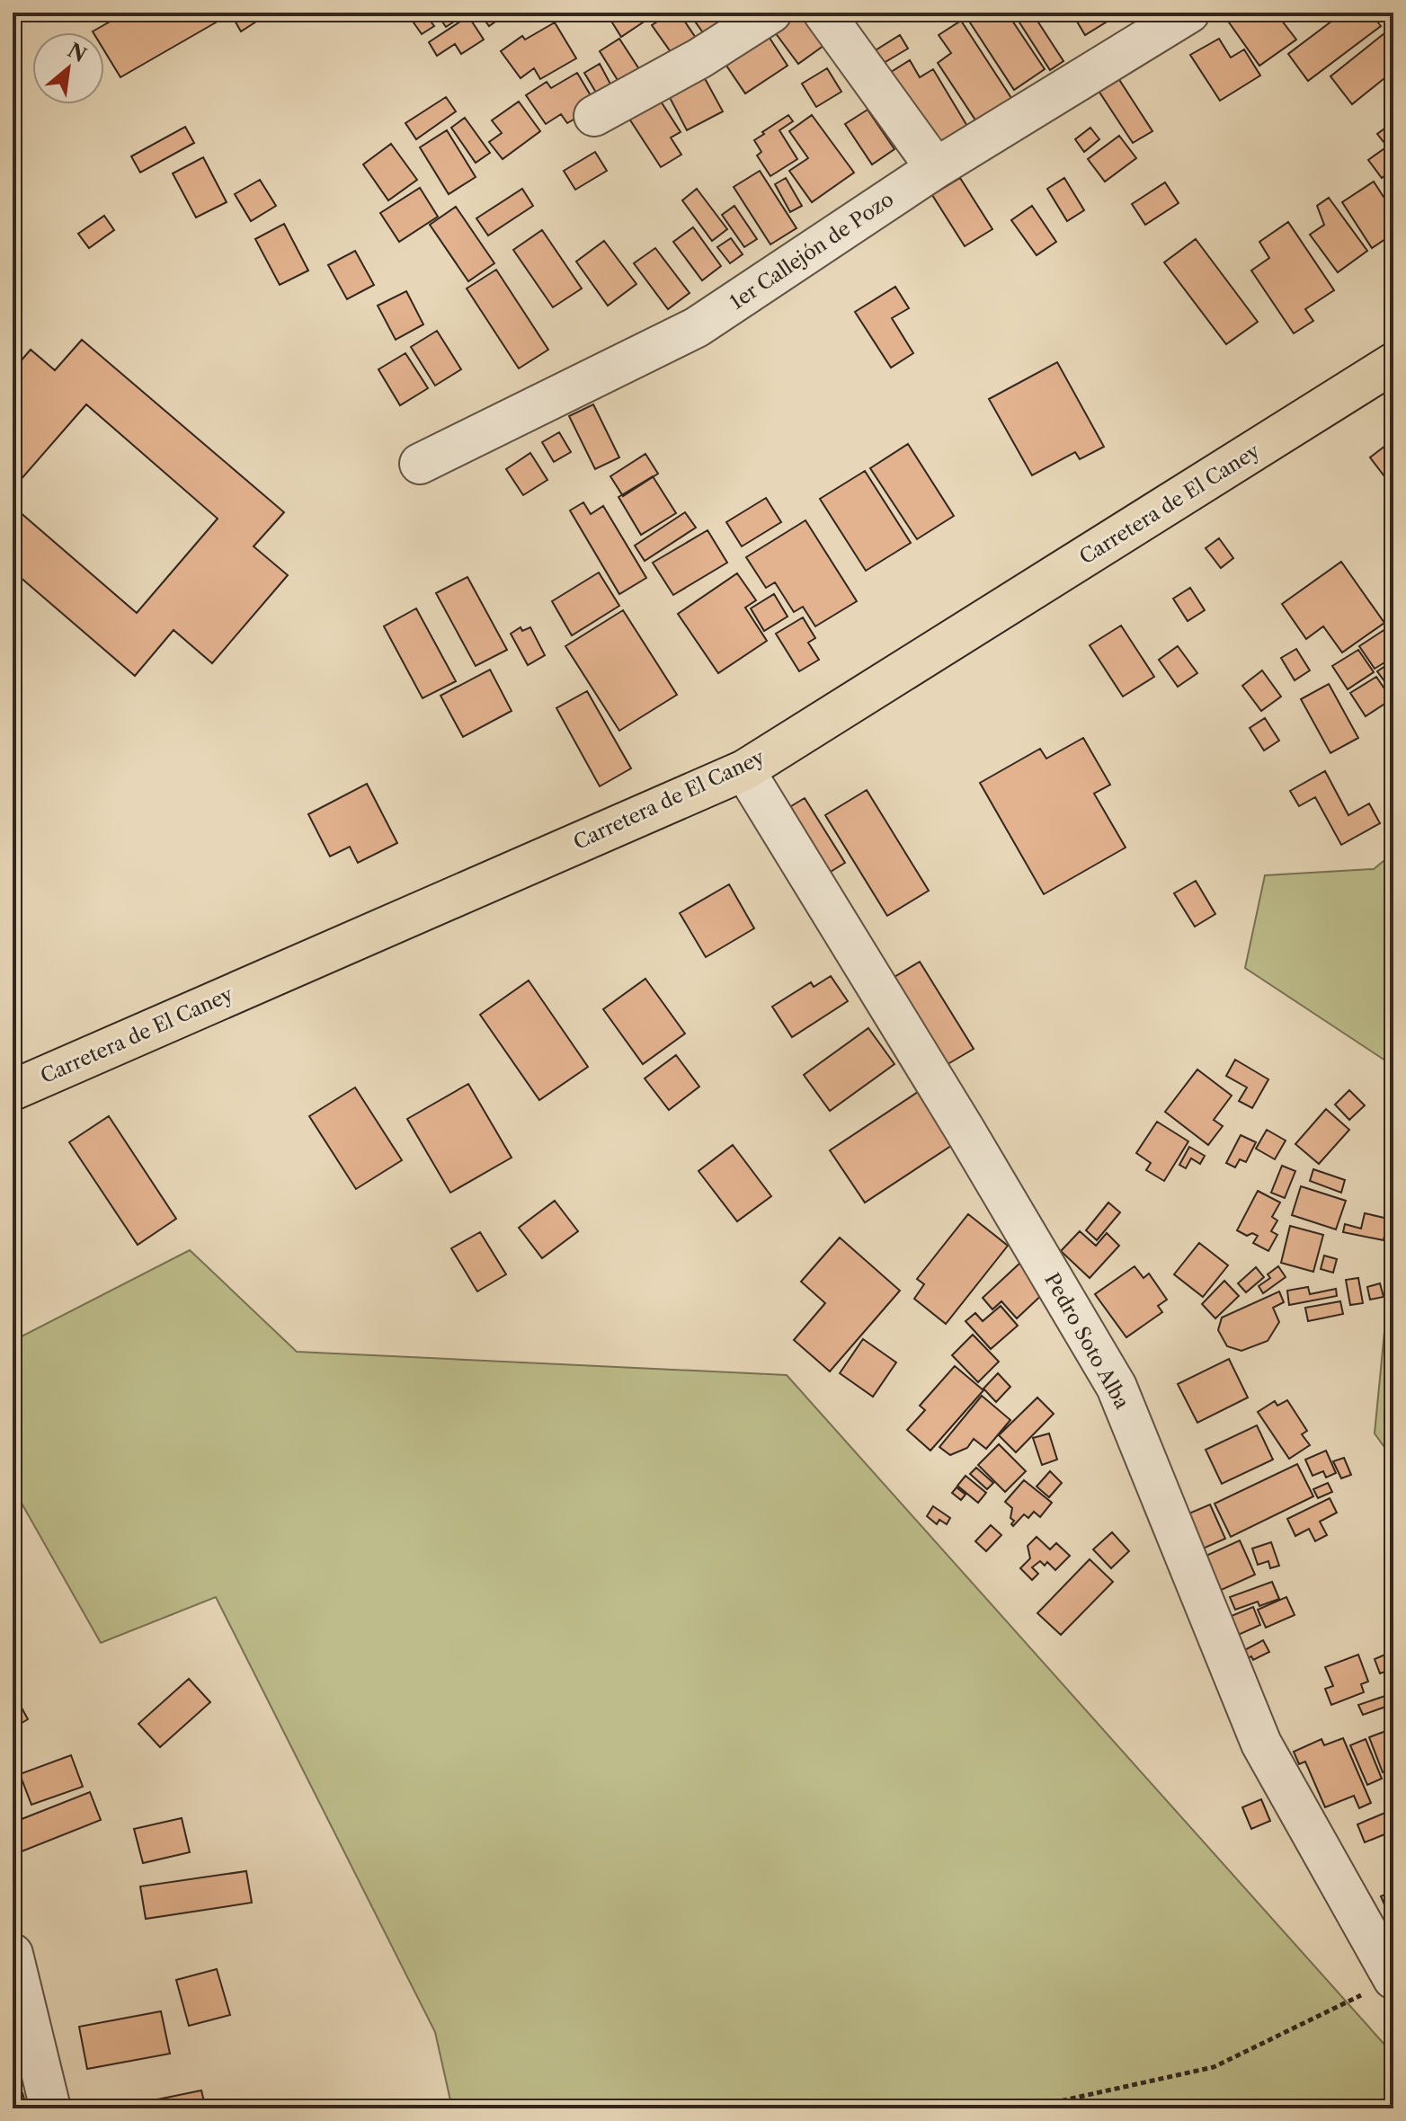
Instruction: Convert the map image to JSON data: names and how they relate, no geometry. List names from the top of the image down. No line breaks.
{"streets":{"main road":["Carretera de El Caney"],"street":["1er Callejón de Pozo","Pedro Soto Alba"]},"crossings":[["Carretera de El Caney","Pedro Soto Alba"]],"north":"top right"}
